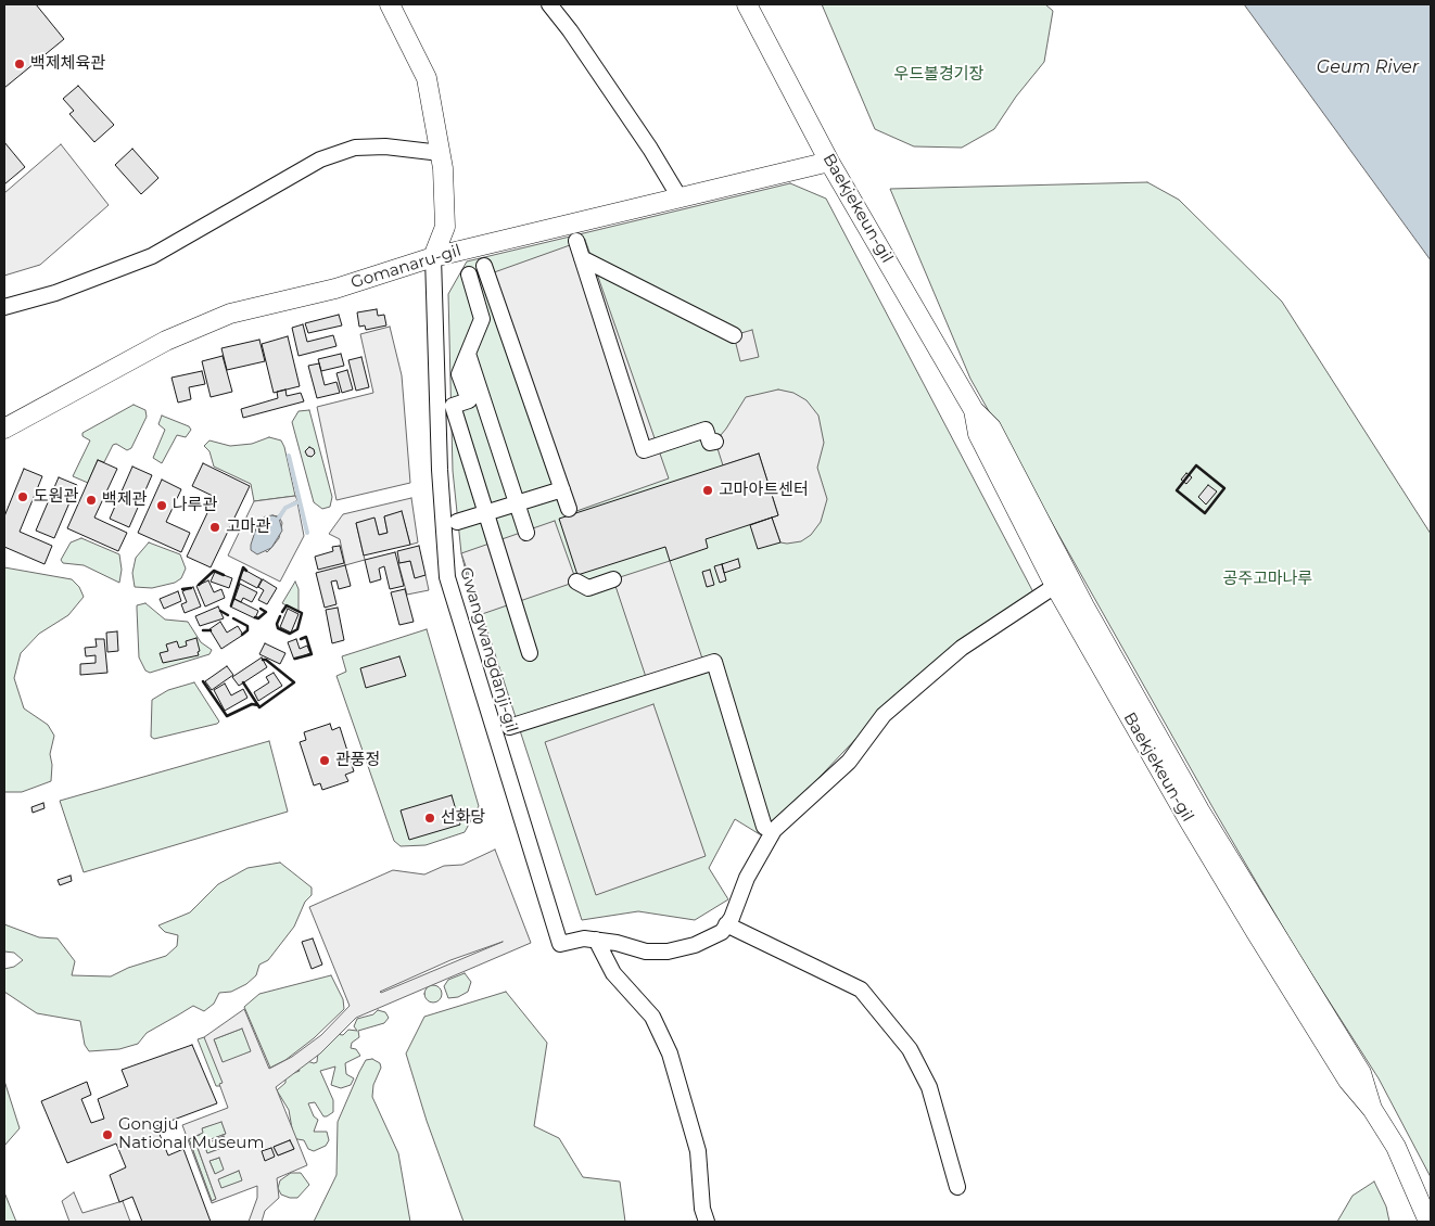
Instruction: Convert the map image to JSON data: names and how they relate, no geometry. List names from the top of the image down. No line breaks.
{"streets":{"main road":["Baekjekeun-gil","Gomanaru-gil"],"street":["Gwangwangdanji-gil"]},"crossings":[["Baekjekeun-gil","Gomanaru-gil"],["Gomanaru-gil","Gwangwangdanji-gil"]],"water":["Geum River"],"parks":["우드볼경기장","공주고마나루"],"places":["백제체육관","고마아트센터","도원관","백제관","나루관","고마관","관풍정","선화당","Gongju National Museum"]}
